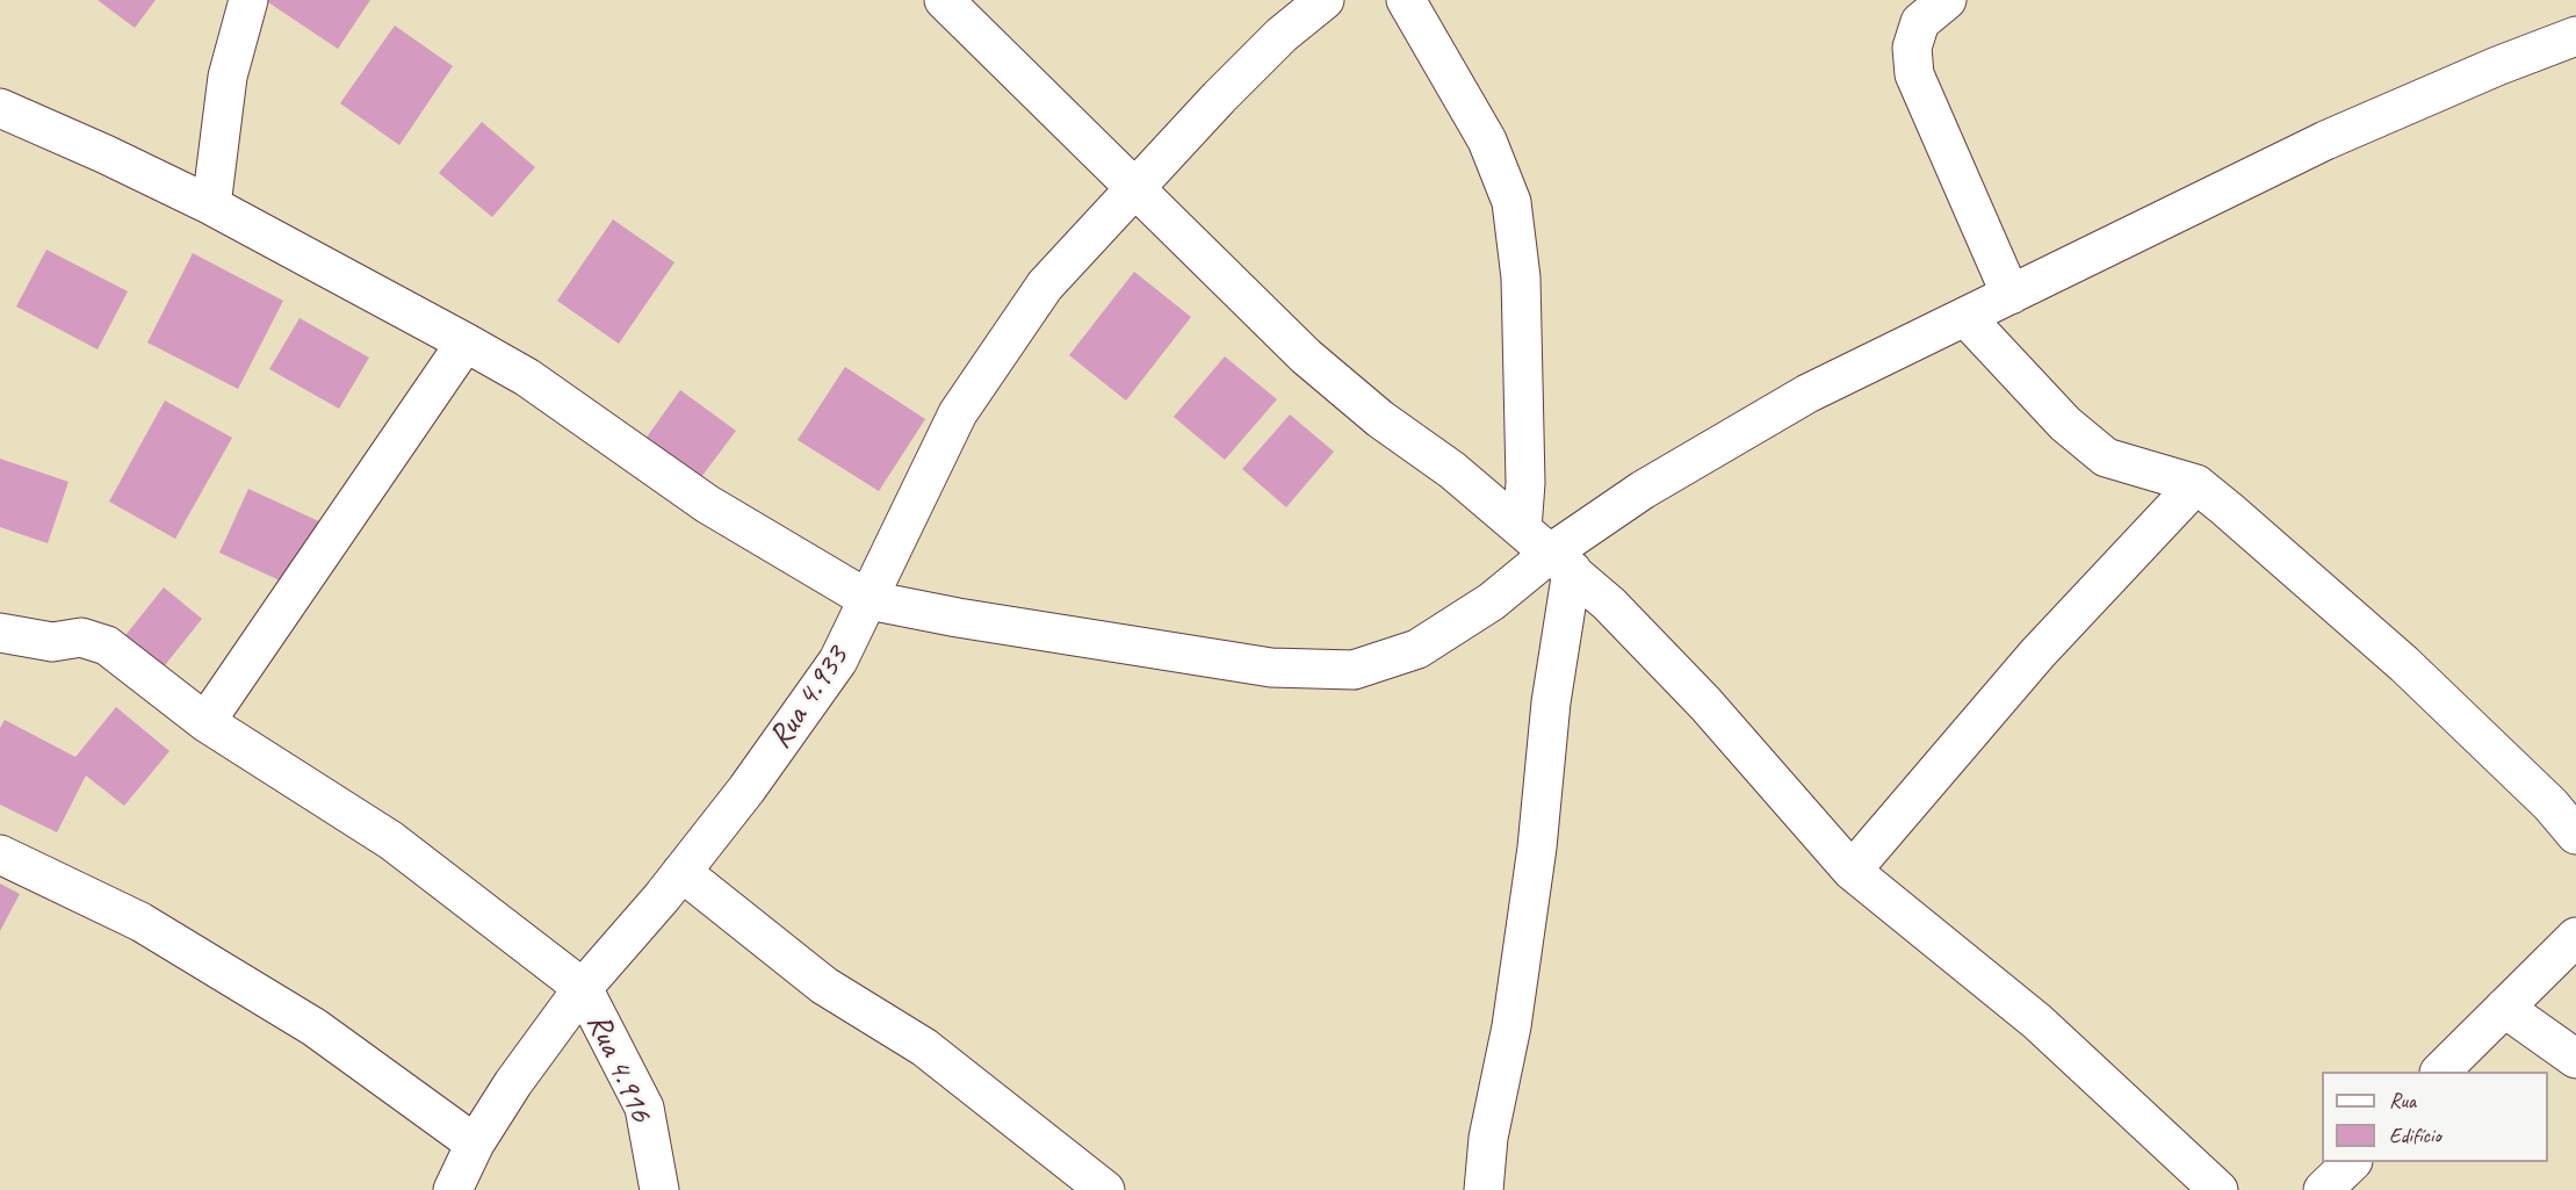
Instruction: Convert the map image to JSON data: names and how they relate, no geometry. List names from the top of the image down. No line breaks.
{"streets":{"street":["Rua 4.933","Rua 4.916"]},"crossings":[["Rua 4.933","Rua 4.916"]],"legend":["Rua","Edifício"]}
